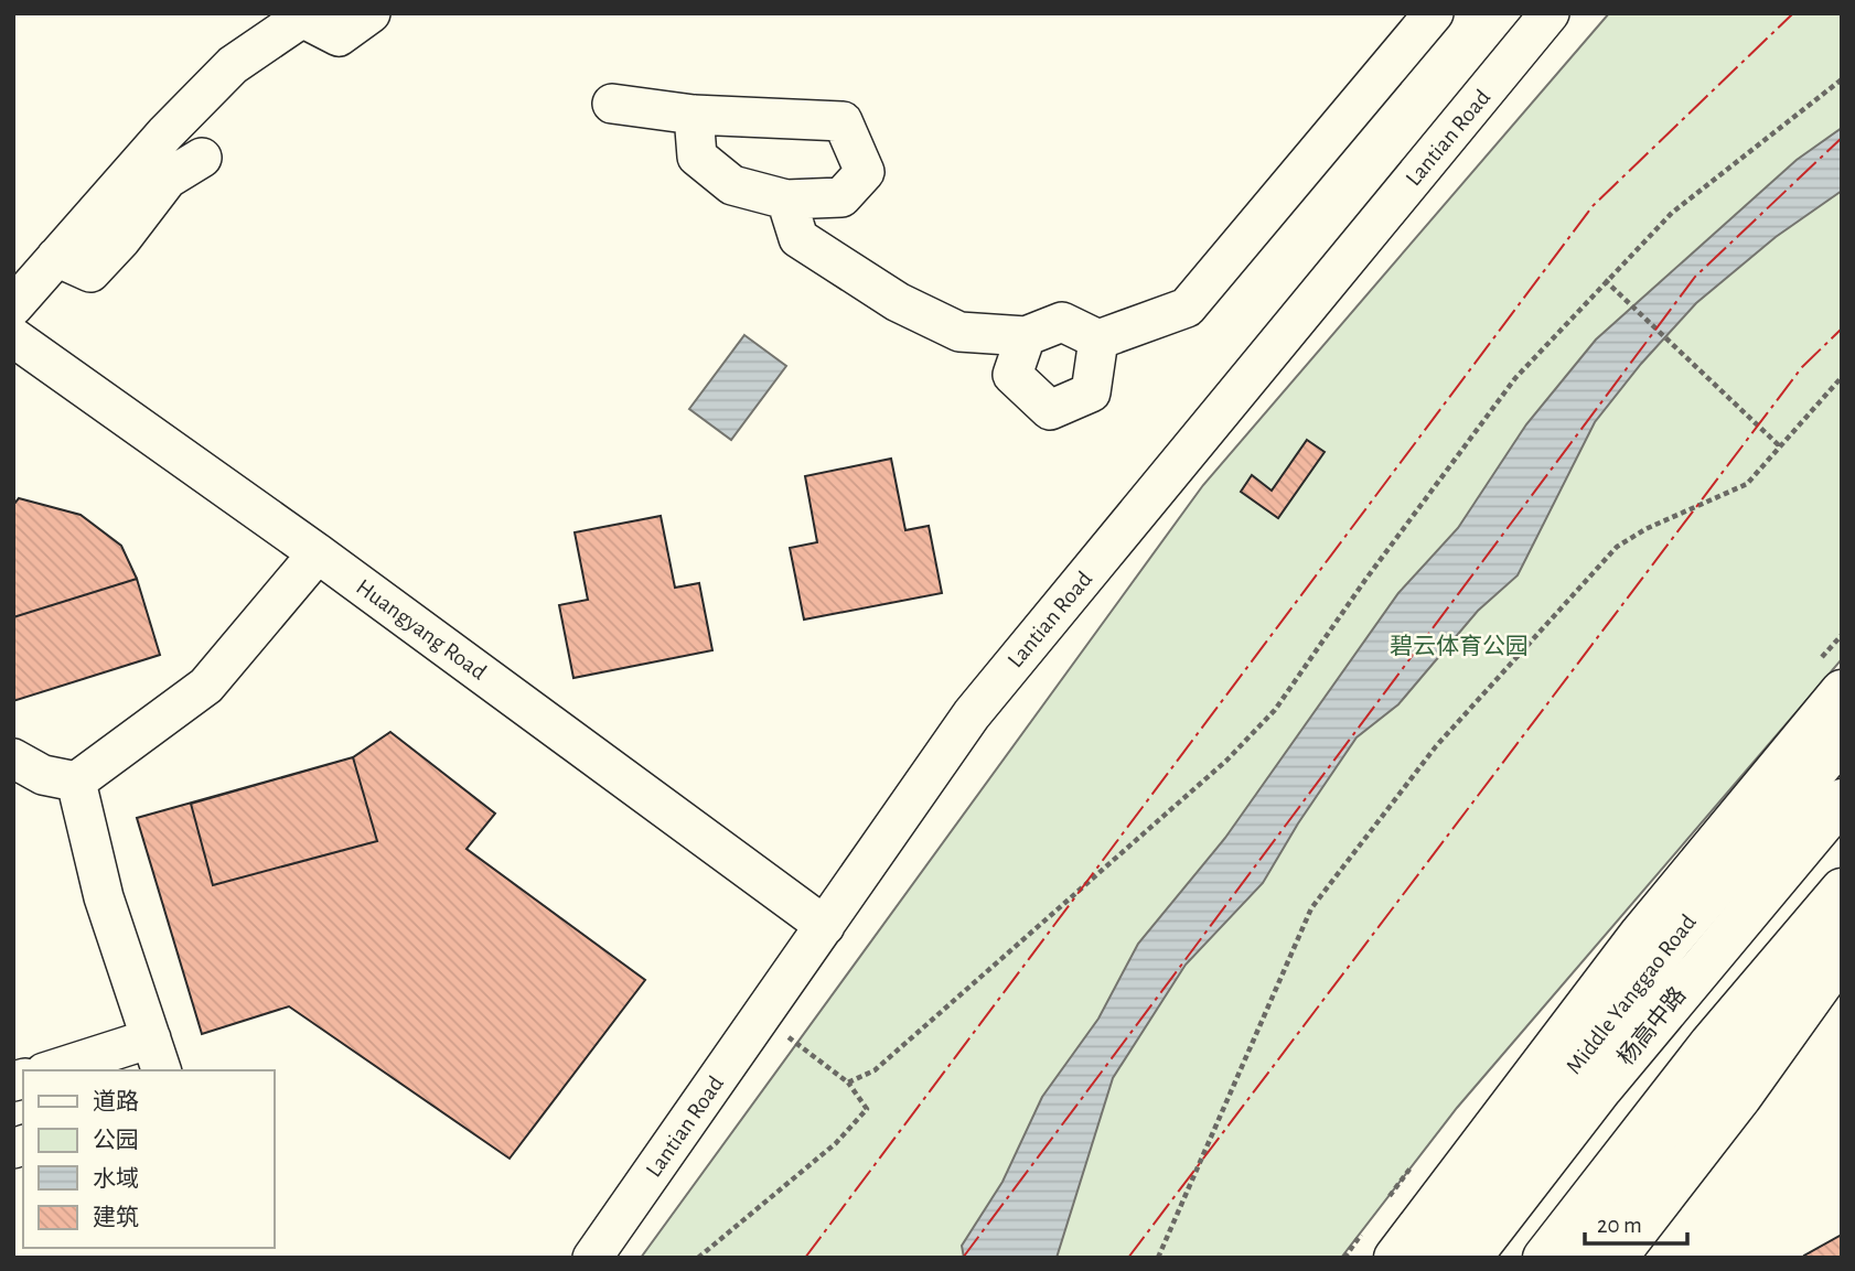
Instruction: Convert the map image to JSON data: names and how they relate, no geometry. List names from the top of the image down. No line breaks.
{"streets":{"main road":["Middle Yanggao Road","杨高中路"],"street":["Lantian Road","Huangyang Road"]},"crossings":[["Lantian Road","Huangyang Road"]],"parks":["碧云体育公园"],"legend":["道路","公园","水域","建筑"],"scale_bar":"20 m"}
